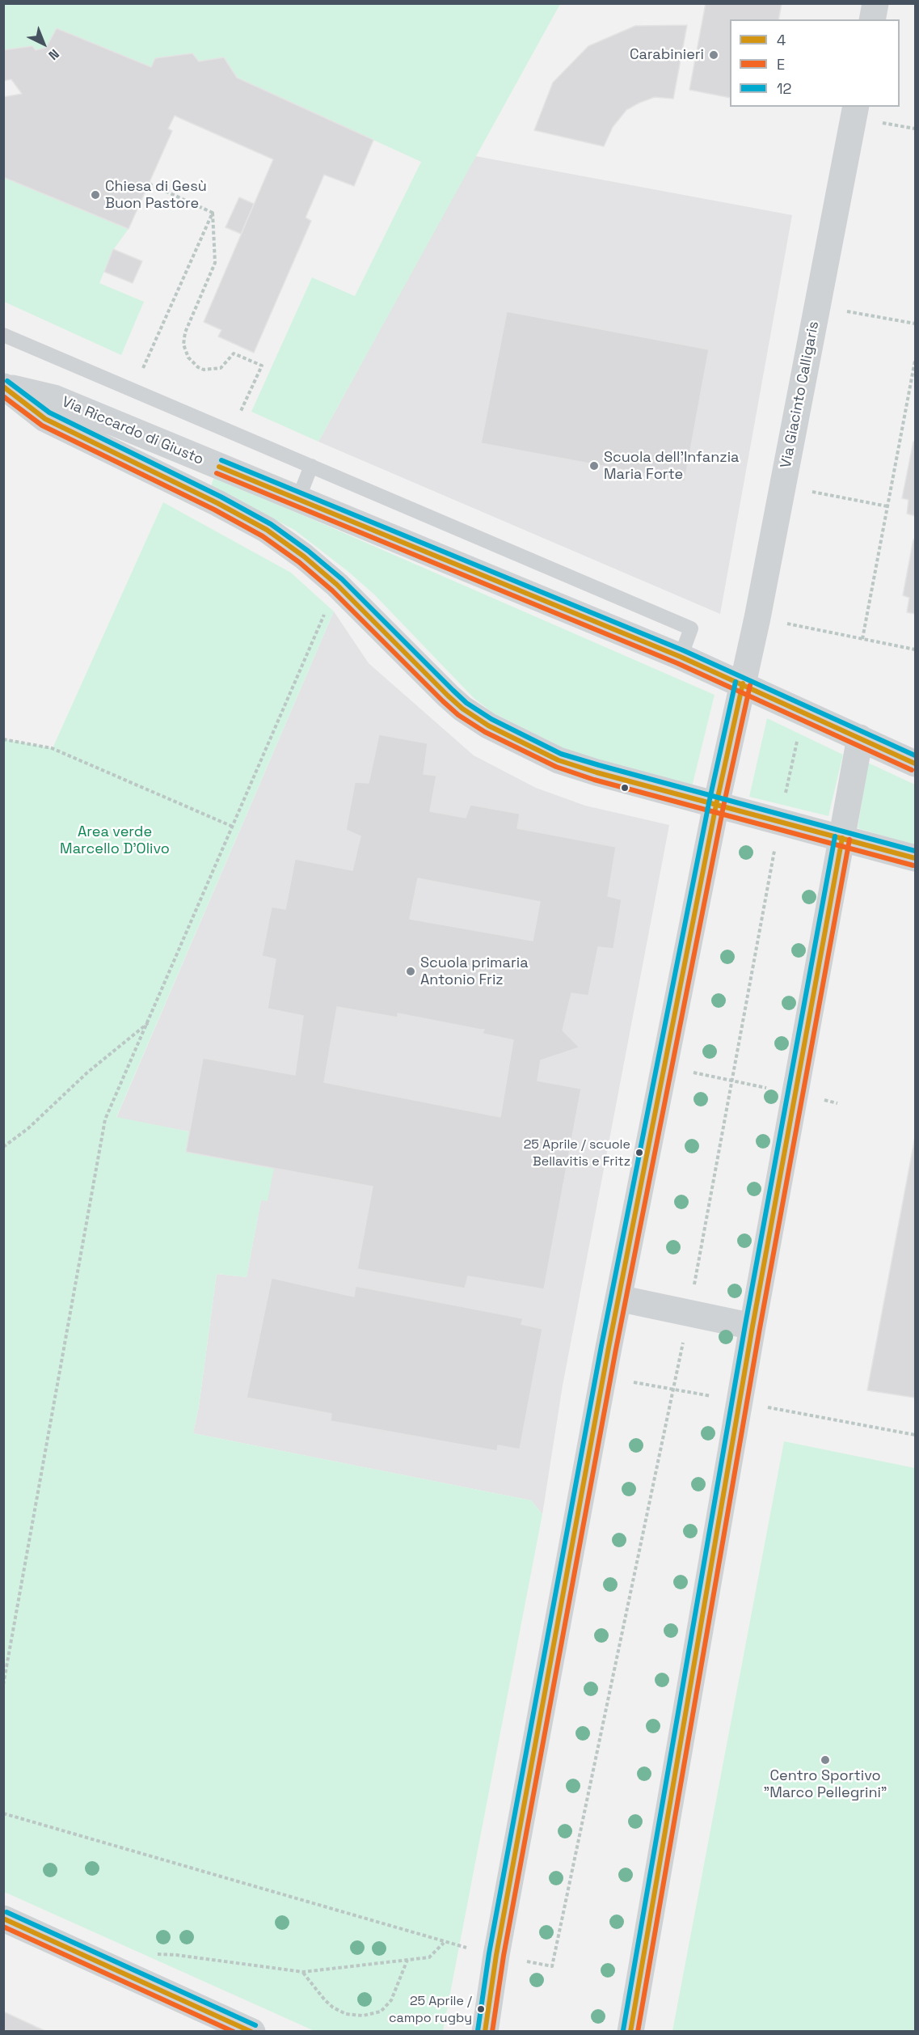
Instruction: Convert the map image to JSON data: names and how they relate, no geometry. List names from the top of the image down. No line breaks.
{"streets":{"street":["Via Giacinto Calligaris","Via Riccardo di Giusto"]},"crossings":[["Via Giacinto Calligaris","Via Riccardo di Giusto"]],"parks":["Area verde Marcello D'Olivo"],"places":["Carabinieri","Chiesa di Gesù Buon Pastore","Scuola dell'Infanzia Maria Forte","Scuola primaria Antonio Friz","25 Aprile / scuole Bellavitis e Fritz","Centro Sportivo \"Marco Pellegrini\"","25 Aprile / campo rugby"],"lines":["transit line 12","transit line 4","transit line E"],"legend":["4","E","12"],"north":"bottom right"}
